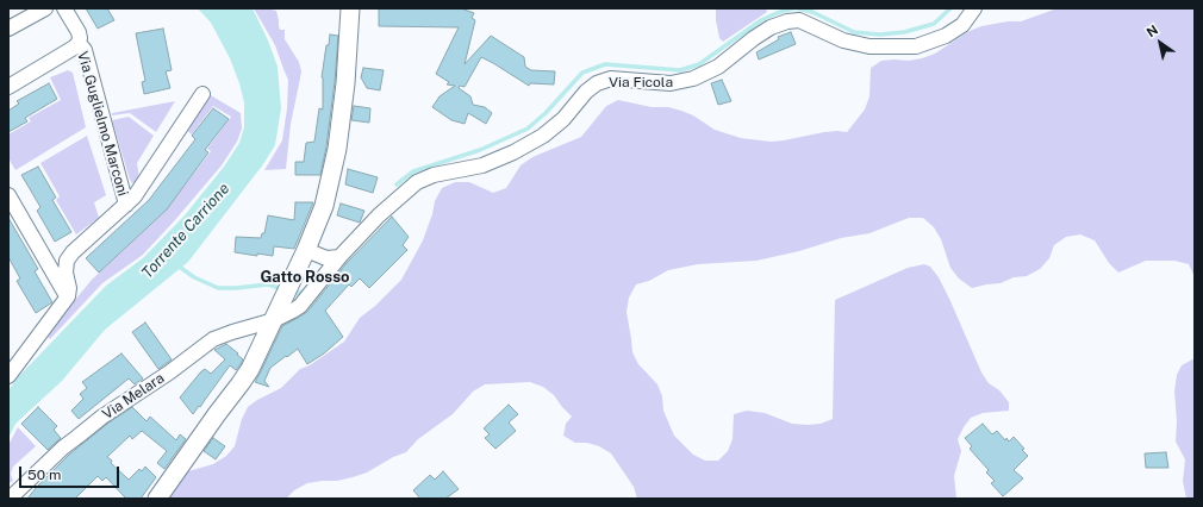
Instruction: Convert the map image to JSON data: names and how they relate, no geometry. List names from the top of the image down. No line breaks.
{"streets":{"street":["Via Ficola","Via Guglielmo Marconi","Via Melara"]},"crossings":[["Via Ficola","Via Melara"]],"districts":["Gatto Rosso"],"water":["Torrente Carrione"],"scale_bar":"50 m","north":"top left"}
